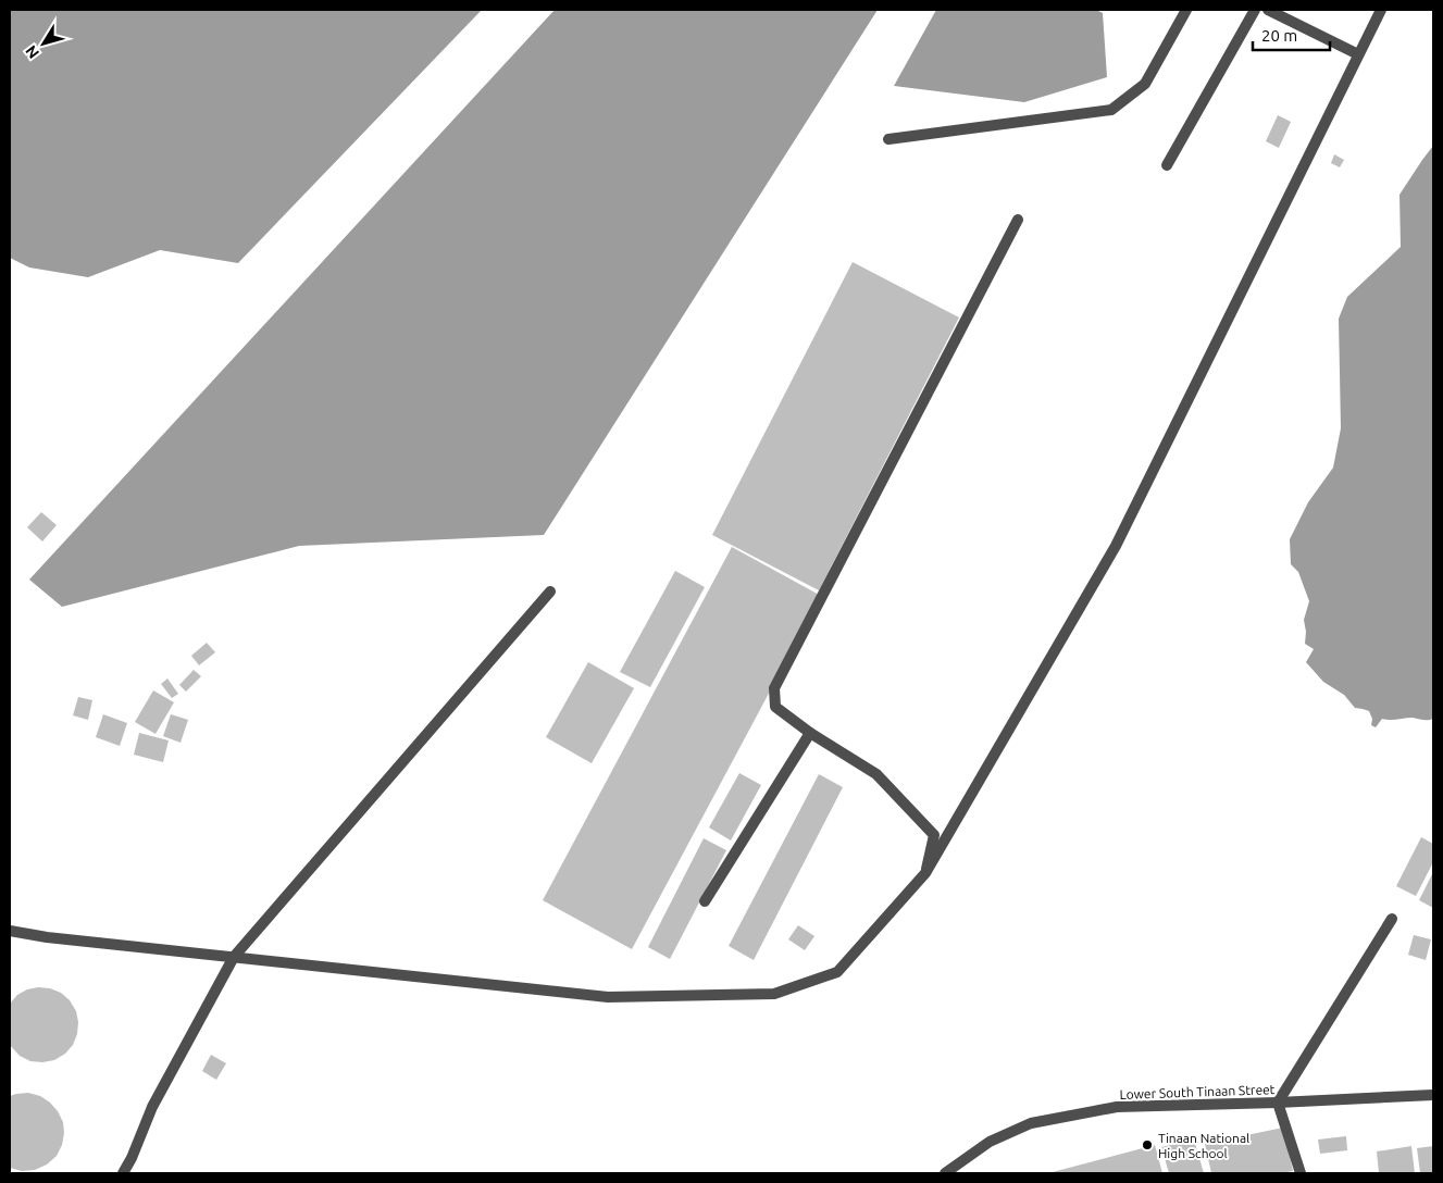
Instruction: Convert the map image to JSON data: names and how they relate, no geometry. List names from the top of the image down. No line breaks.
{"streets":{"street":["Lower South Tinaan Street"]},"places":["Tinaan National High School"],"scale_bar":"20 m","north":"bottom left"}
